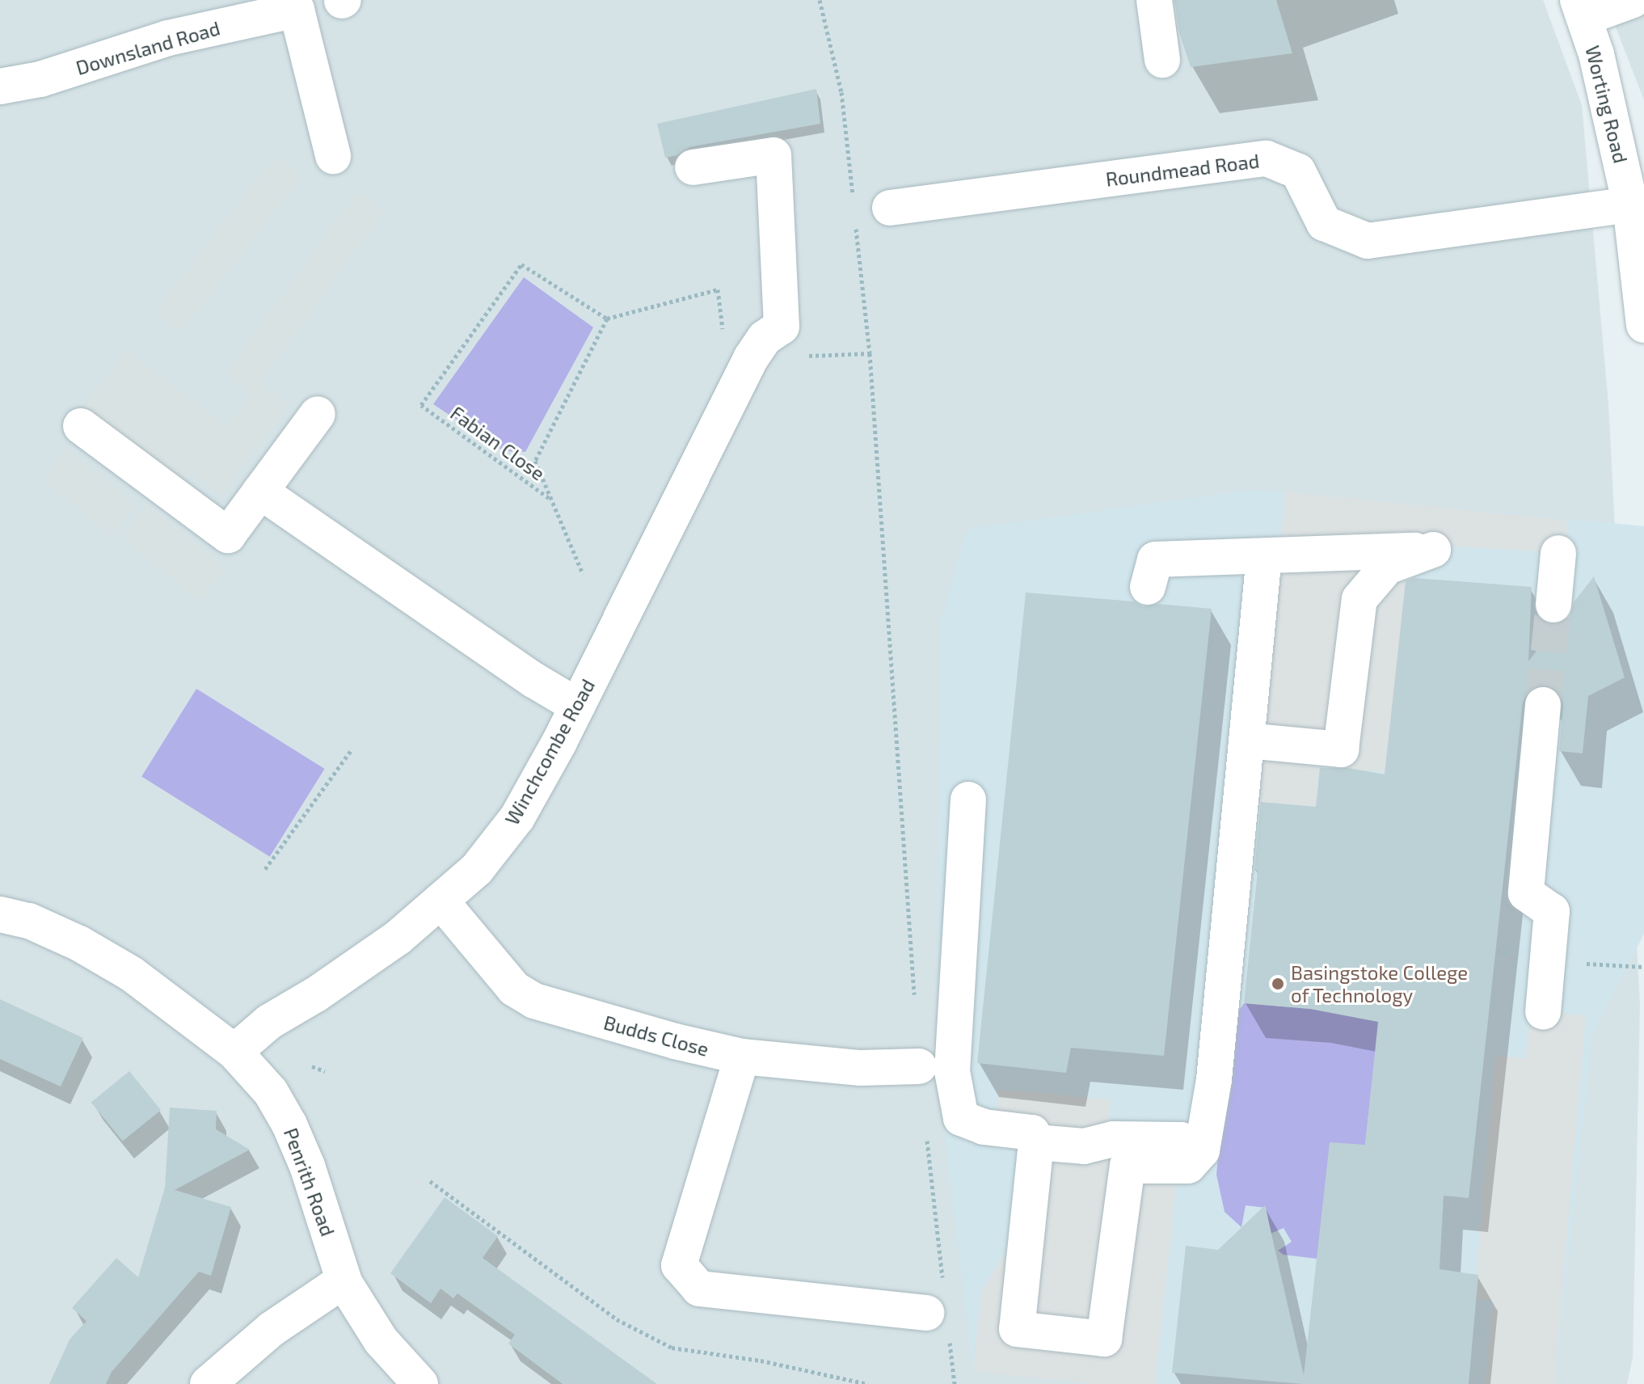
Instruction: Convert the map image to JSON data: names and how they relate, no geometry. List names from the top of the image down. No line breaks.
{"streets":{"street":["Downsland Road","Worting Road","Roundmead Road","Winchcombe Road","Budds Close","Penrith Road"],"path":["Fabian Close"]},"crossings":[["Worting Road","Roundmead Road"],["Winchcombe Road","Budds Close"],["Winchcombe Road","Penrith Road"]],"places":["Basingstoke College of Technology"]}
